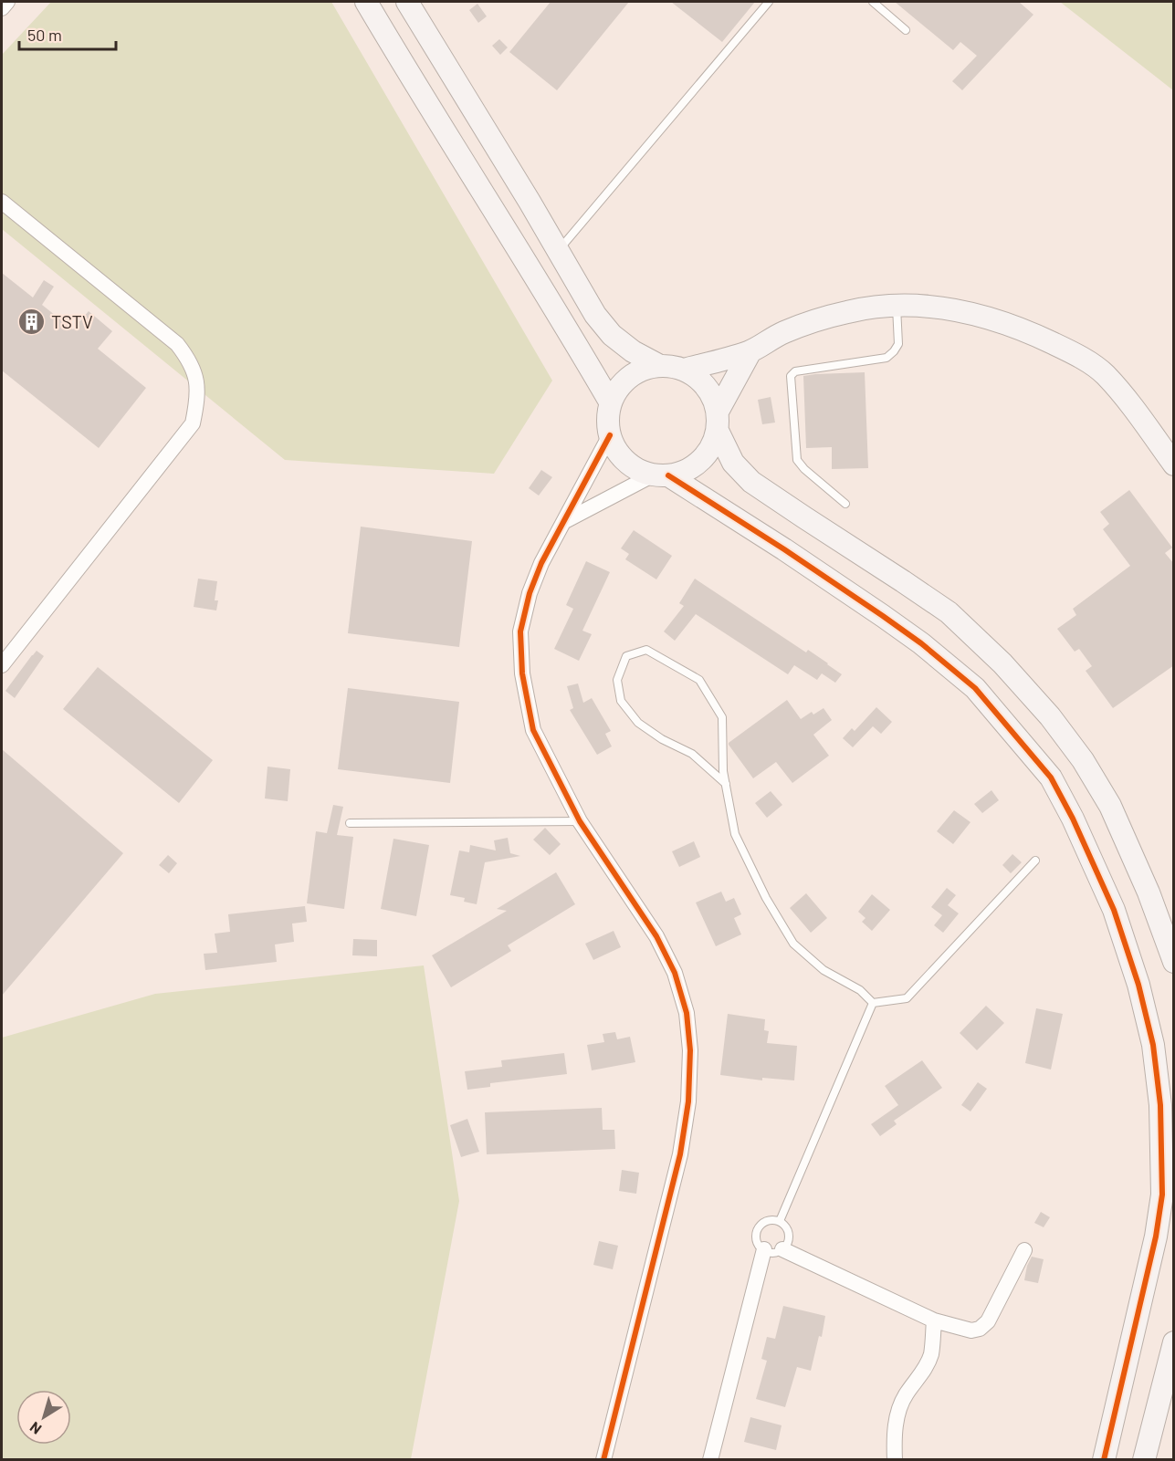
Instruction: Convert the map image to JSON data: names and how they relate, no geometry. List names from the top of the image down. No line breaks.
{"places":{"building":["TSTV"]},"scale_bar":"50 m","north":"bottom left"}
